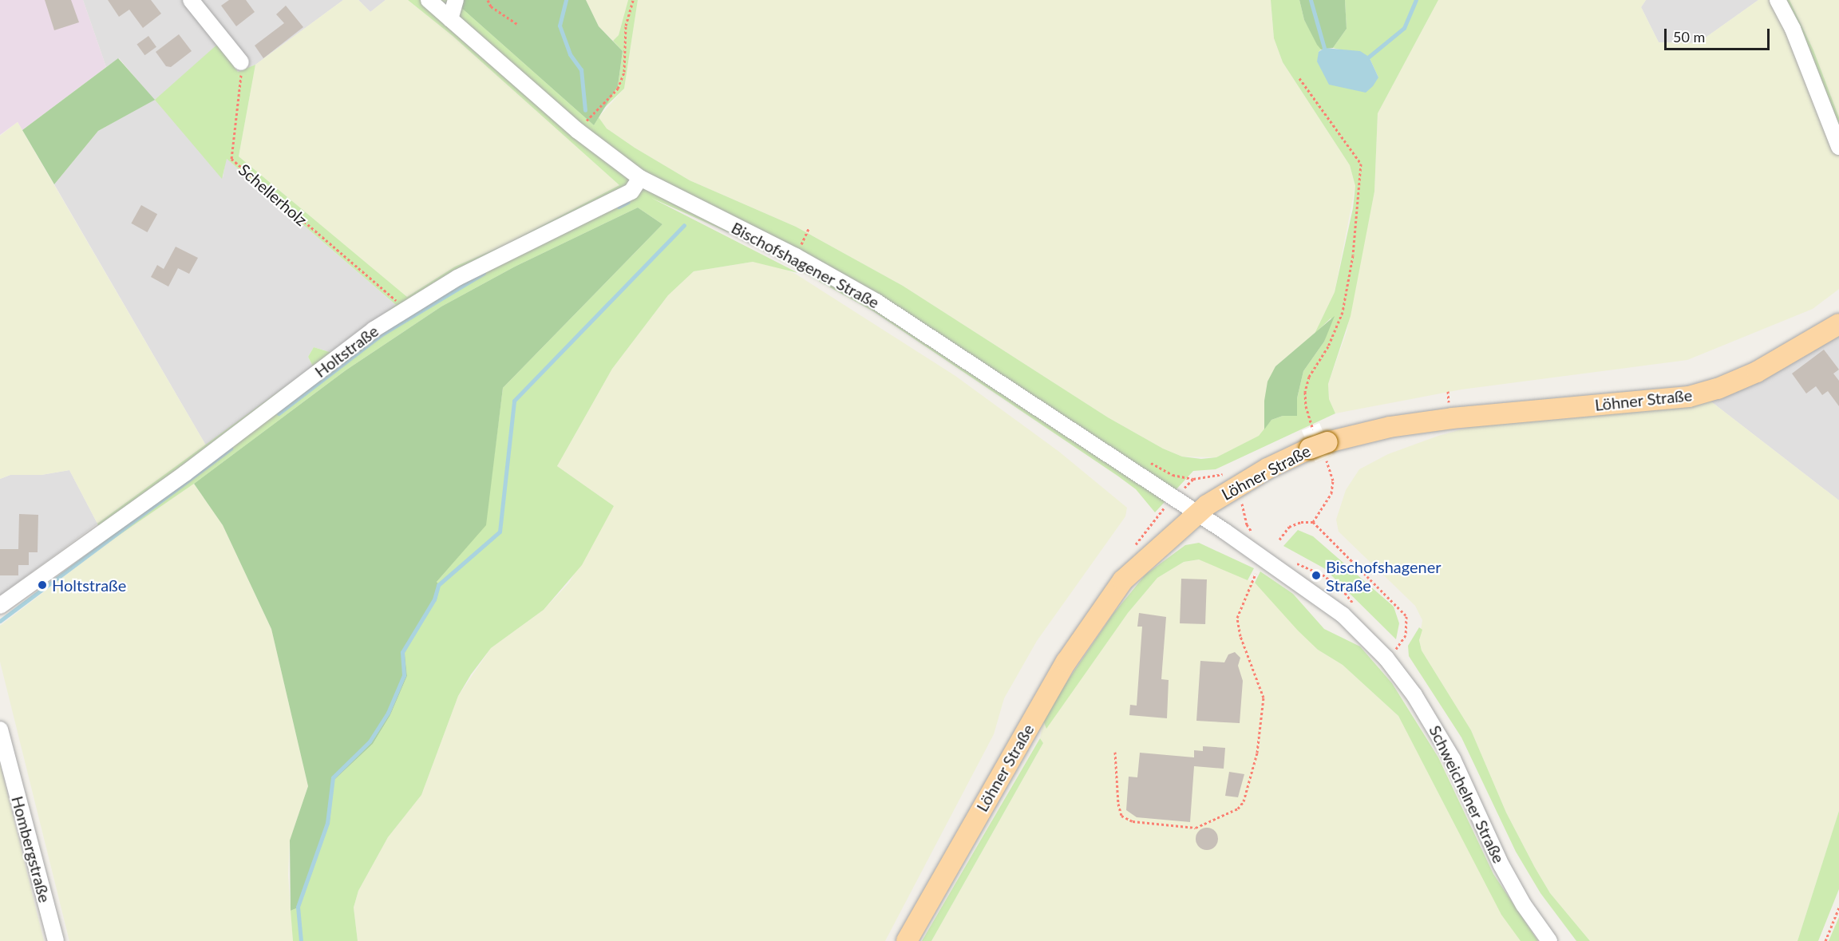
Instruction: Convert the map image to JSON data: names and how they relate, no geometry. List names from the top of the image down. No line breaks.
{"streets":{"main road":["Löhner Straße"],"street":["Bischofshagener Straße","Holtstraße","Schweichelner Straße","Hombergstraße"],"path":["Schellerholz"]},"crossings":[["Schellerholz","Holtstraße"],["Bischofshagener Straße","Holtstraße"],["Bischofshagener Straße","Löhner Straße"],["Bischofshagener Straße","Schweichelner Straße"],["Löhner Straße","Schweichelner Straße"]],"places":["Bischofshagener Straße","Holtstraße"],"scale_bar":"50 m"}
